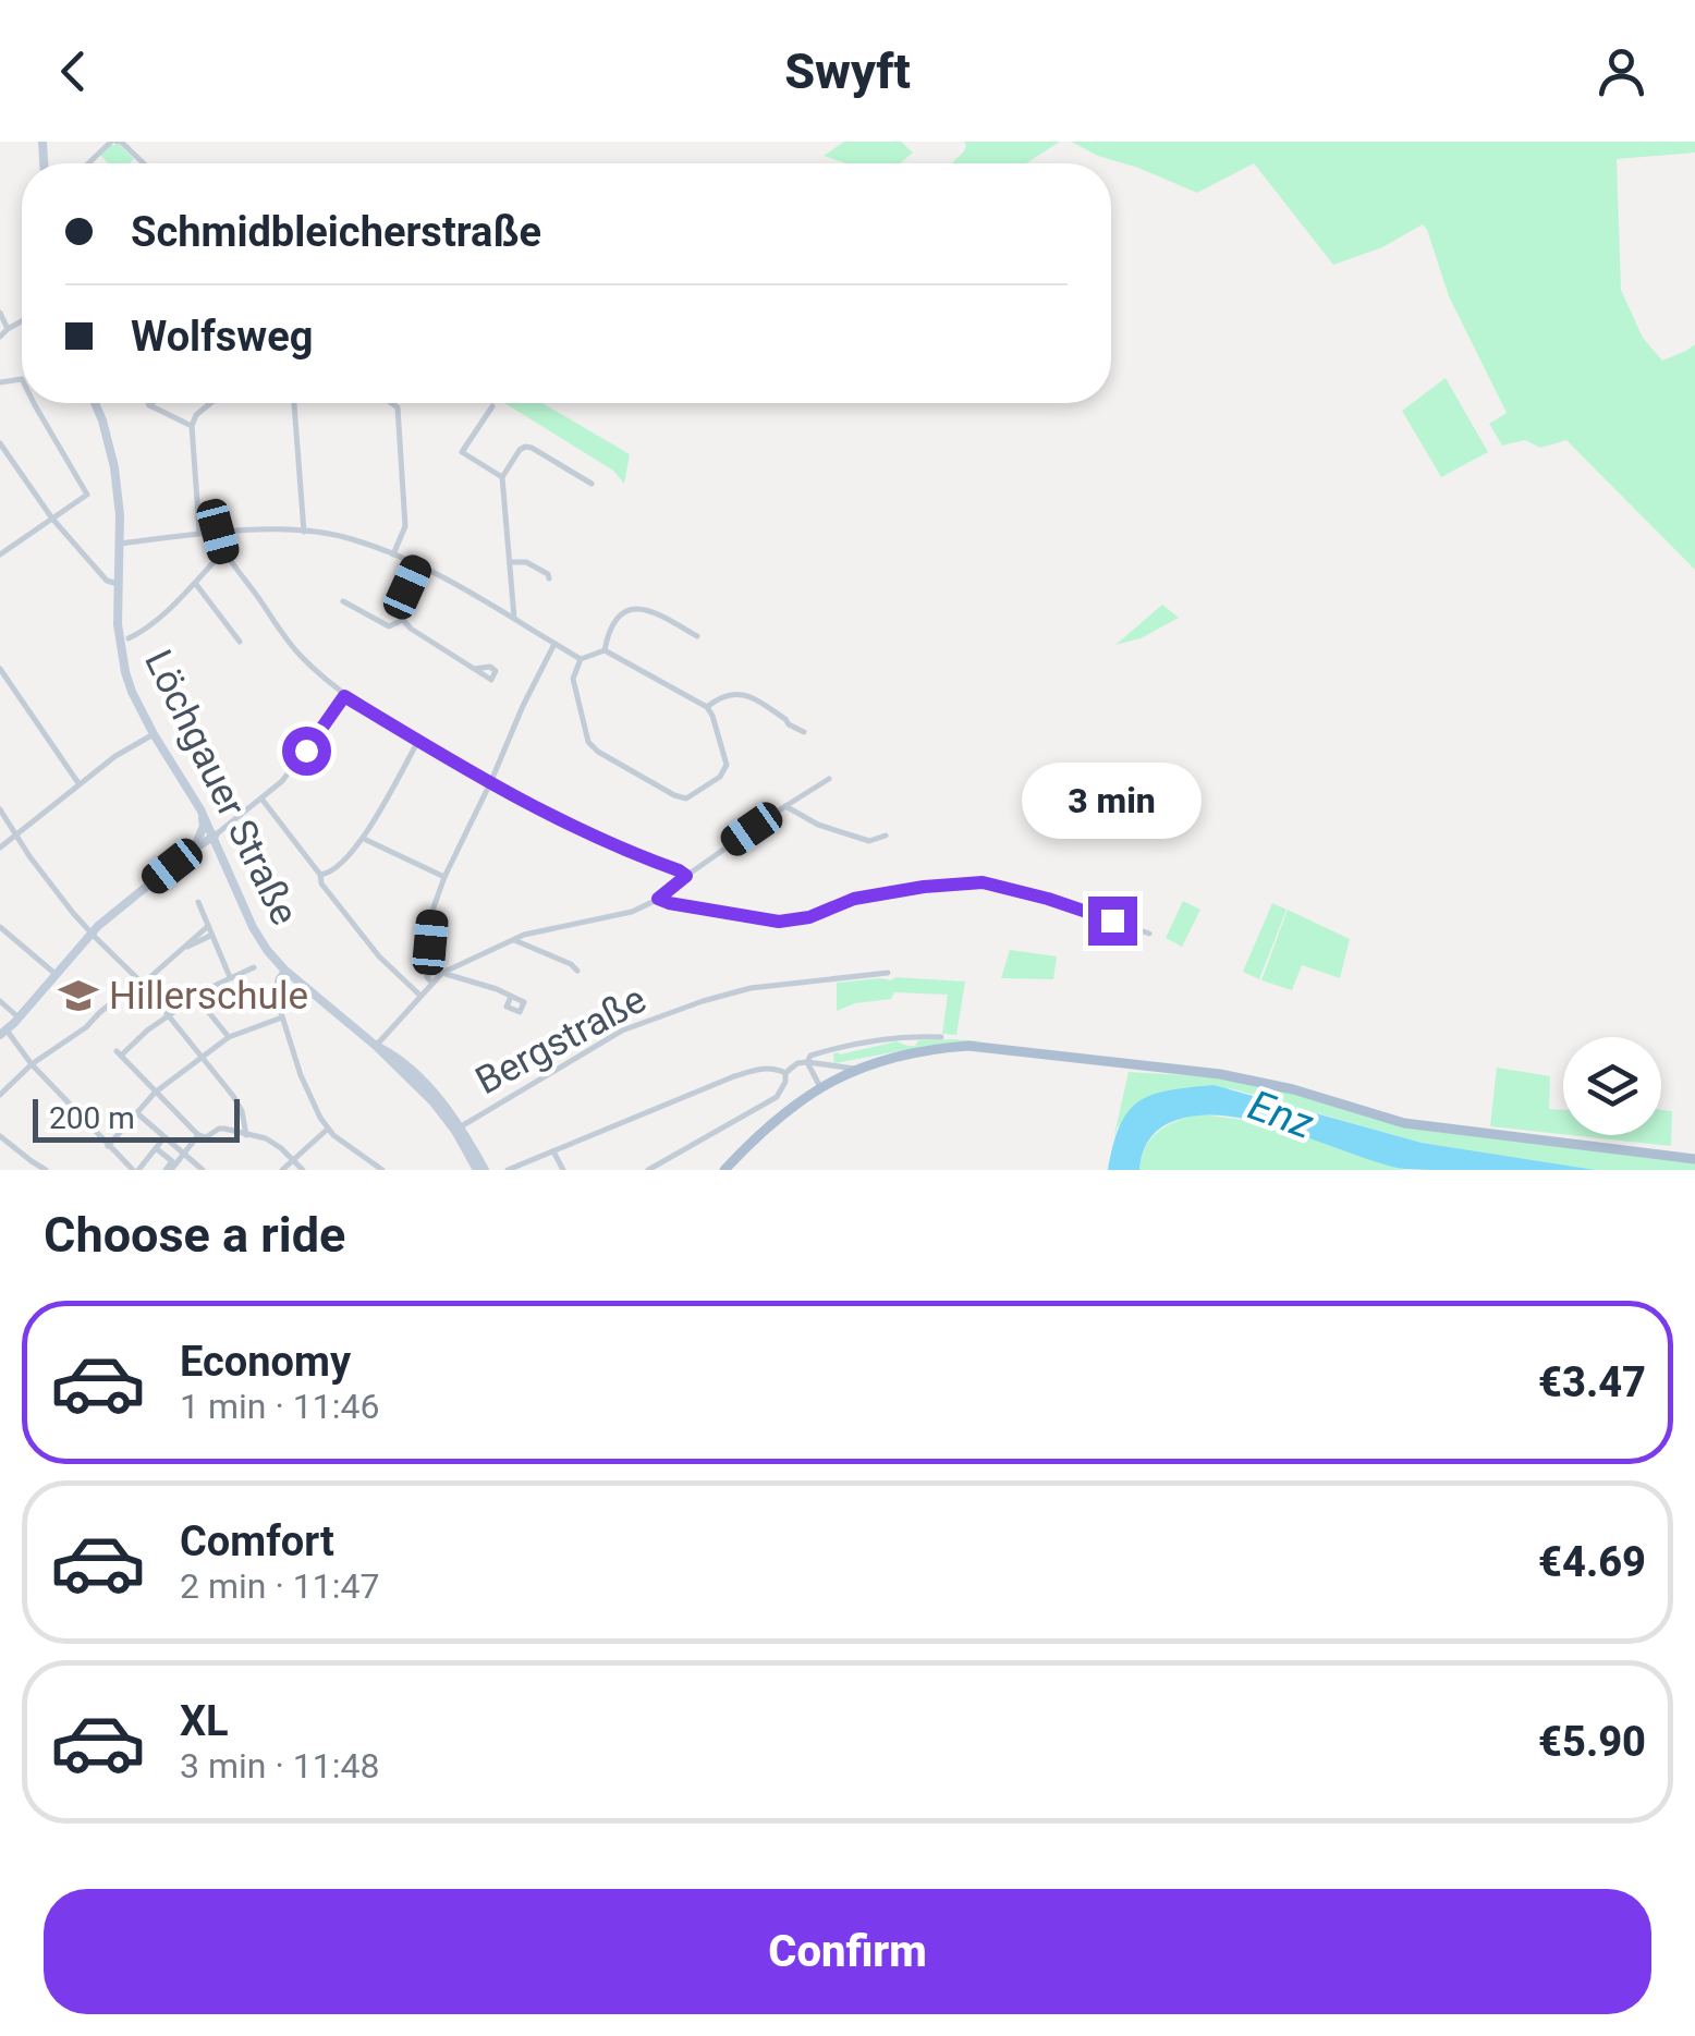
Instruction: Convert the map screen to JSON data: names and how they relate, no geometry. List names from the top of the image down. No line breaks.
{"streets":{"main road":["Löchgauer Straße"],"street":["Bergstraße"]},"water":["Enz"],"places":{"school or university":["Hillerschule"]},"scale_bar":"200 m","page":{"header":"Swyft","banner":["Schmidbleicherstraße","Wolfsweg"],"bubble":"3 min","scale":"200 m","heading":"Choose a ride","list":[{"name":"Economy","note":"1 min · 11:46","value":"€3.47"},{"name":"Comfort","note":"2 min · 11:47","value":"€4.69"},{"name":"XL","note":"3 min · 11:48","value":"€5.90"}],"buttons":"Confirm"}}
